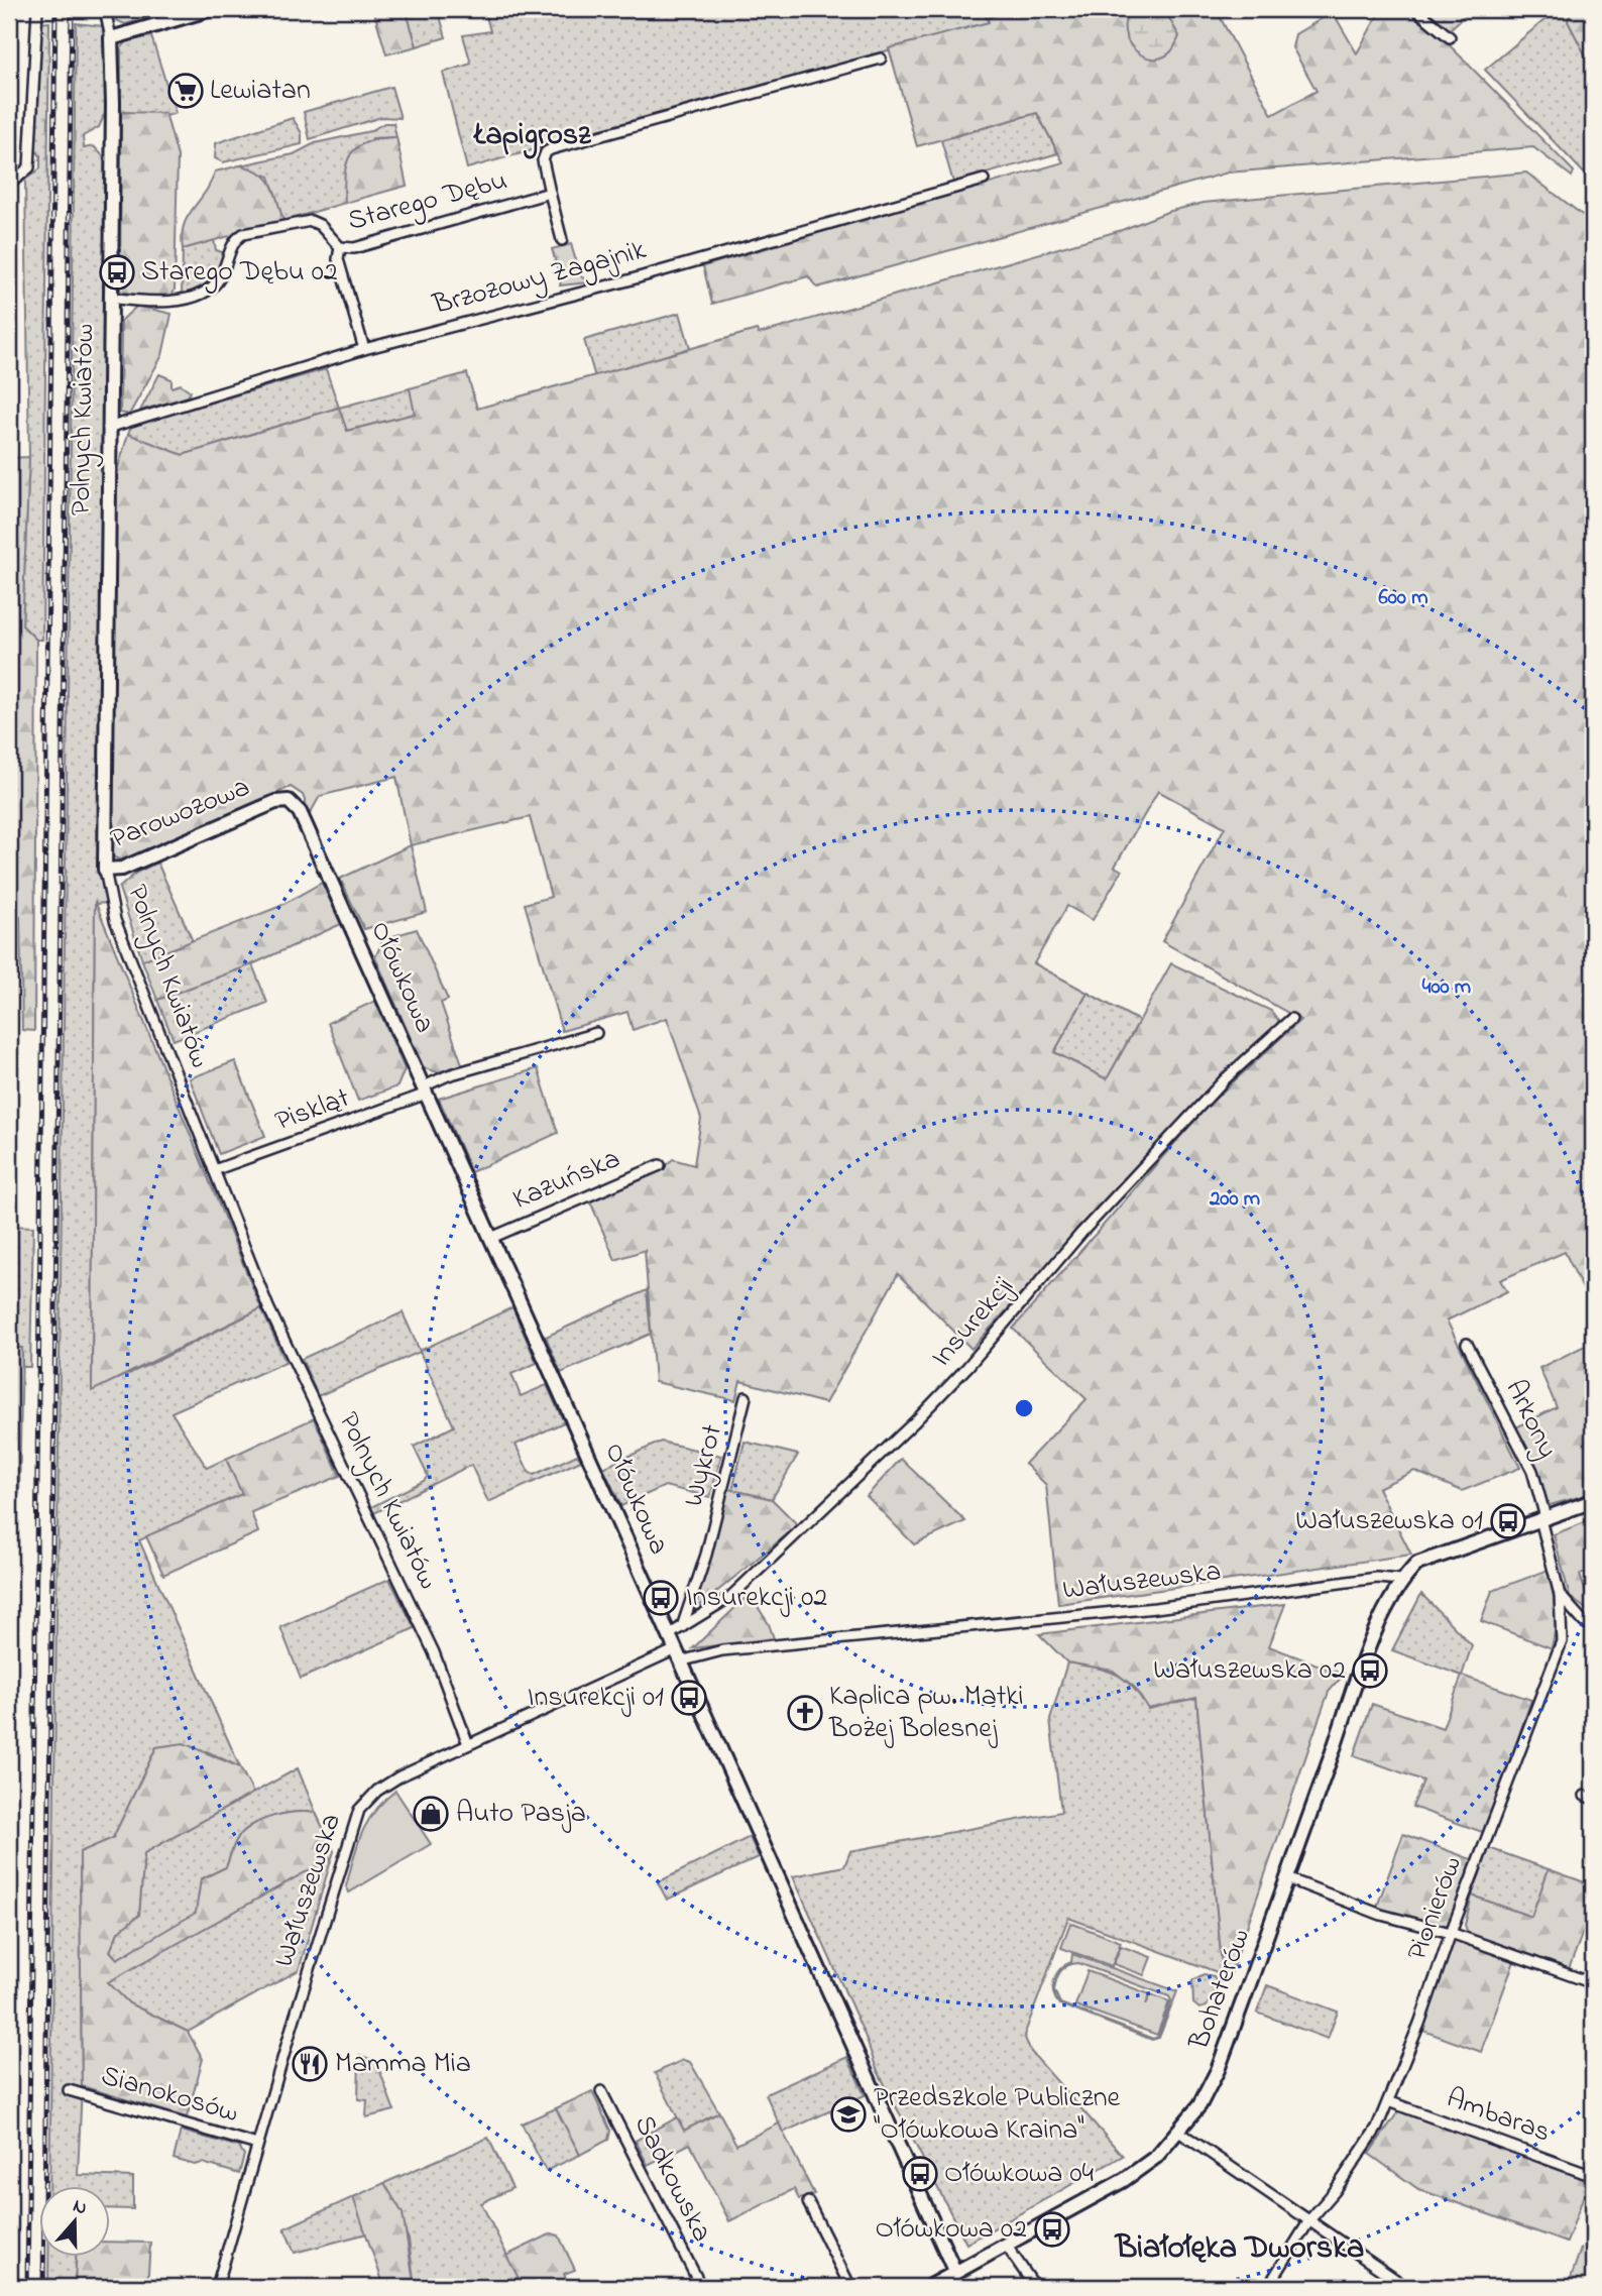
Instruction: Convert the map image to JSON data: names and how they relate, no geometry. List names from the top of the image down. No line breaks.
{"streets":{"street":["Starego Dębu","Brzozowy Zagajnik","Polnych Kwiatów","Parowozowa","Ołówkowa","Piskląt","Kazuńska","Insurekcji","Arkony","Wykrot","Wałuszewska","Pionierów","Bohaterów","Sianokosów","Ambaras","Sadkowska"]},"crossings":[["Starego Dębu","Polnych Kwiatów"],["Brzozowy Zagajnik","Polnych Kwiatów"],["Polnych Kwiatów","Parowozowa"],["Polnych Kwiatów","Piskląt"],["Polnych Kwiatów","Wałuszewska"],["Parowozowa","Ołówkowa"],["Ołówkowa","Piskląt"],["Ołówkowa","Kazuńska"],["Ołówkowa","Insurekcji"],["Ołówkowa","Wałuszewska"],["Ołówkowa","Bohaterów"],["Insurekcji","Wykrot"],["Arkony","Pionierów"],["Wałuszewska","Bohaterów"],["Wałuszewska","Sianokosów"],["Pionierów","Ambaras"]],"districts":["Łapigrosz","Białołęka Dworska"],"places":{"supermarket":["Lewiatan"],"bus stop":["Starego Dębu 02","Wałuszewska 01","Insurekcji 02","Wałuszewska 02","Insurekcji 01","Ołówkowa 04","Ołówkowa 02"],"church":["Kaplica pw. Matki Bożej Bolesnej"],"shop":["Auto Pasja"],"restaurant":["Mamma Mia"],"school or university":["Przedszkole Publiczne \"Ołówkowa Kraina\""]},"north":"top","rings":["600 m","400 m","200 m"]}
